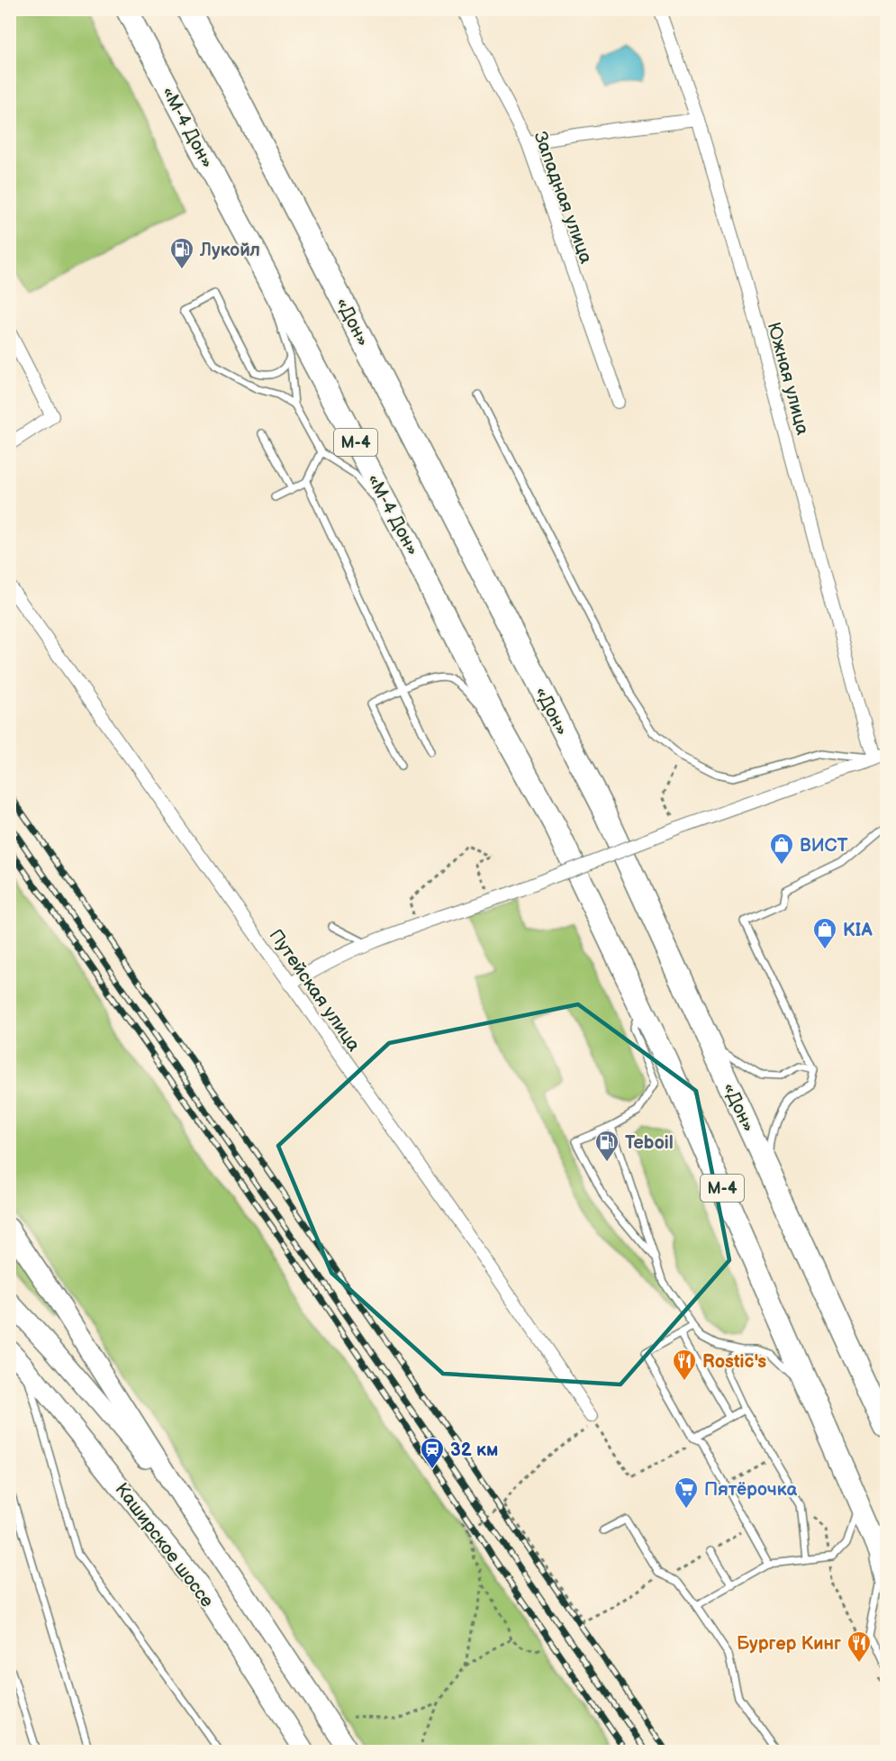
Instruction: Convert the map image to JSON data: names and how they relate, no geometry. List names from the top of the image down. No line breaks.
{"streets":{"highway":["«М-4 Дон»","«Дон»","М-4"],"main road":["Каширское шоссе"],"street":["Западная улица","Южная улица","Путейская улица"]},"crossings":[["«М-4 Дон»","М-4"]],"places":{"fuel station":["Лукойл","Teboil"],"shop":["ВИСТ","KIA"],"restaurant":["Rostic's","Бургер Кинг"],"station":["32 км"],"supermarket":["Пятёрочка"]}}
